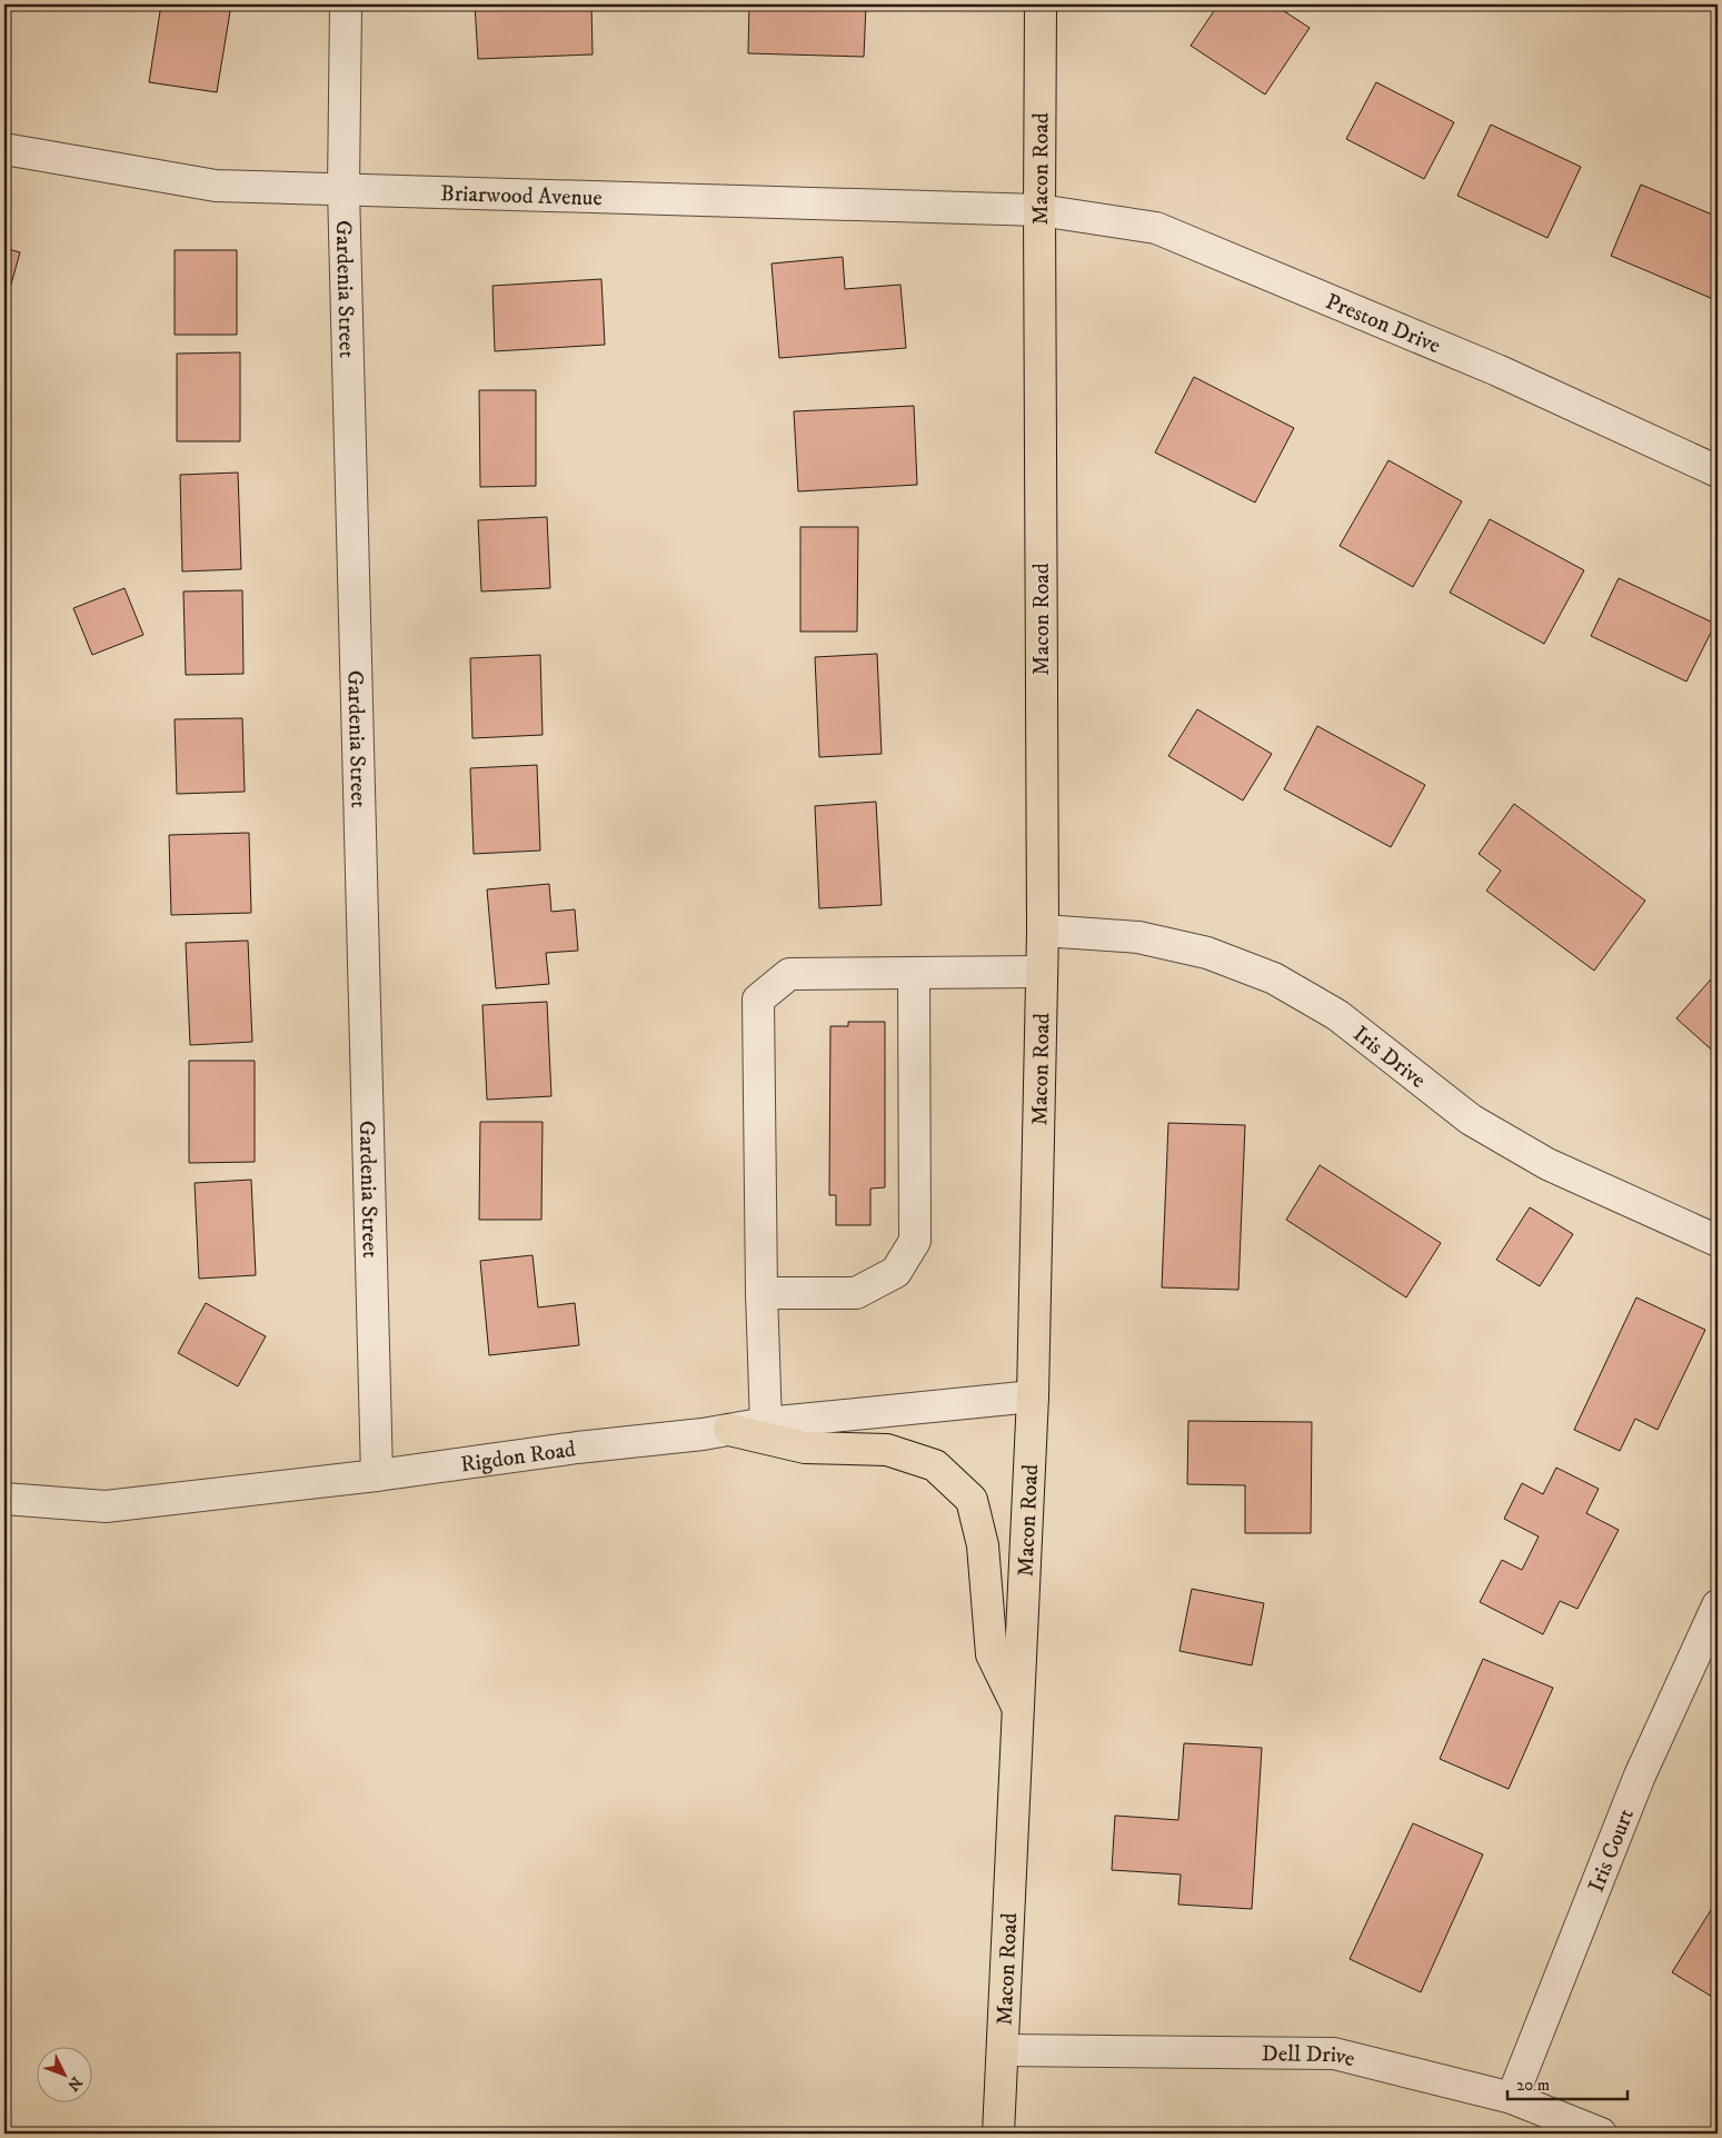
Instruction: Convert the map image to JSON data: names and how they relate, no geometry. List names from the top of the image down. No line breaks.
{"streets":{"main road":["Macon Road"],"street":["Briarwood Avenue","Gardenia Street","Preston Drive","Iris Drive","Rigdon Road","Iris Court","Dell Drive"]},"crossings":[["Macon Road","Briarwood Avenue"],["Macon Road","Preston Drive"],["Macon Road","Iris Drive"],["Macon Road","Rigdon Road"],["Macon Road","Dell Drive"],["Briarwood Avenue","Gardenia Street"],["Briarwood Avenue","Preston Drive"],["Gardenia Street","Rigdon Road"],["Iris Court","Dell Drive"]],"scale_bar":"20 m","north":"bottom right"}
